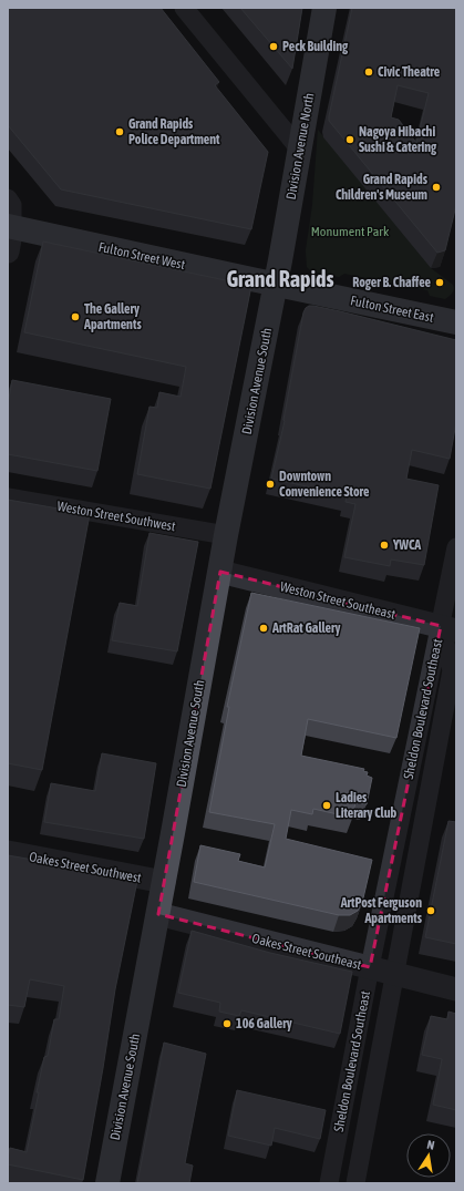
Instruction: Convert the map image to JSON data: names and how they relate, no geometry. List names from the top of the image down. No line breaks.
{"streets":{"main road":["Division Avenue North","Fulton Street West","Fulton Street East","Division Avenue South"],"street":["Weston Street Southwest","Weston Street Southeast","Sheldon Boulevard Southeast","Oakes Street Southwest","Oakes Street Southeast"]},"crossings":[["Division Avenue North","Fulton Street West"],["Division Avenue North","Fulton Street East"],["Division Avenue North","Division Avenue South"],["Fulton Street West","Fulton Street East"],["Fulton Street West","Division Avenue South"],["Fulton Street East","Division Avenue South"],["Division Avenue South","Weston Street Southwest"],["Division Avenue South","Weston Street Southeast"],["Division Avenue South","Oakes Street Southwest"],["Division Avenue South","Oakes Street Southeast"],["Weston Street Southeast","Sheldon Boulevard Southeast"],["Sheldon Boulevard Southeast","Oakes Street Southeast"]],"districts":["Grand Rapids"],"parks":["Monument Park"],"places":["Peck Building","Civic Theatre","Grand Rapids Police Department","Nagoya Hibachi Sushi & Catering","Grand Rapids Children's Museum","Roger B. Chaffee","The Gallery Apartments","Downtown Convenience Store","YWCA","ArtRat Gallery","Ladies Literary Club","ArtPost Ferguson Apartments","106 Gallery"],"north":"top"}
